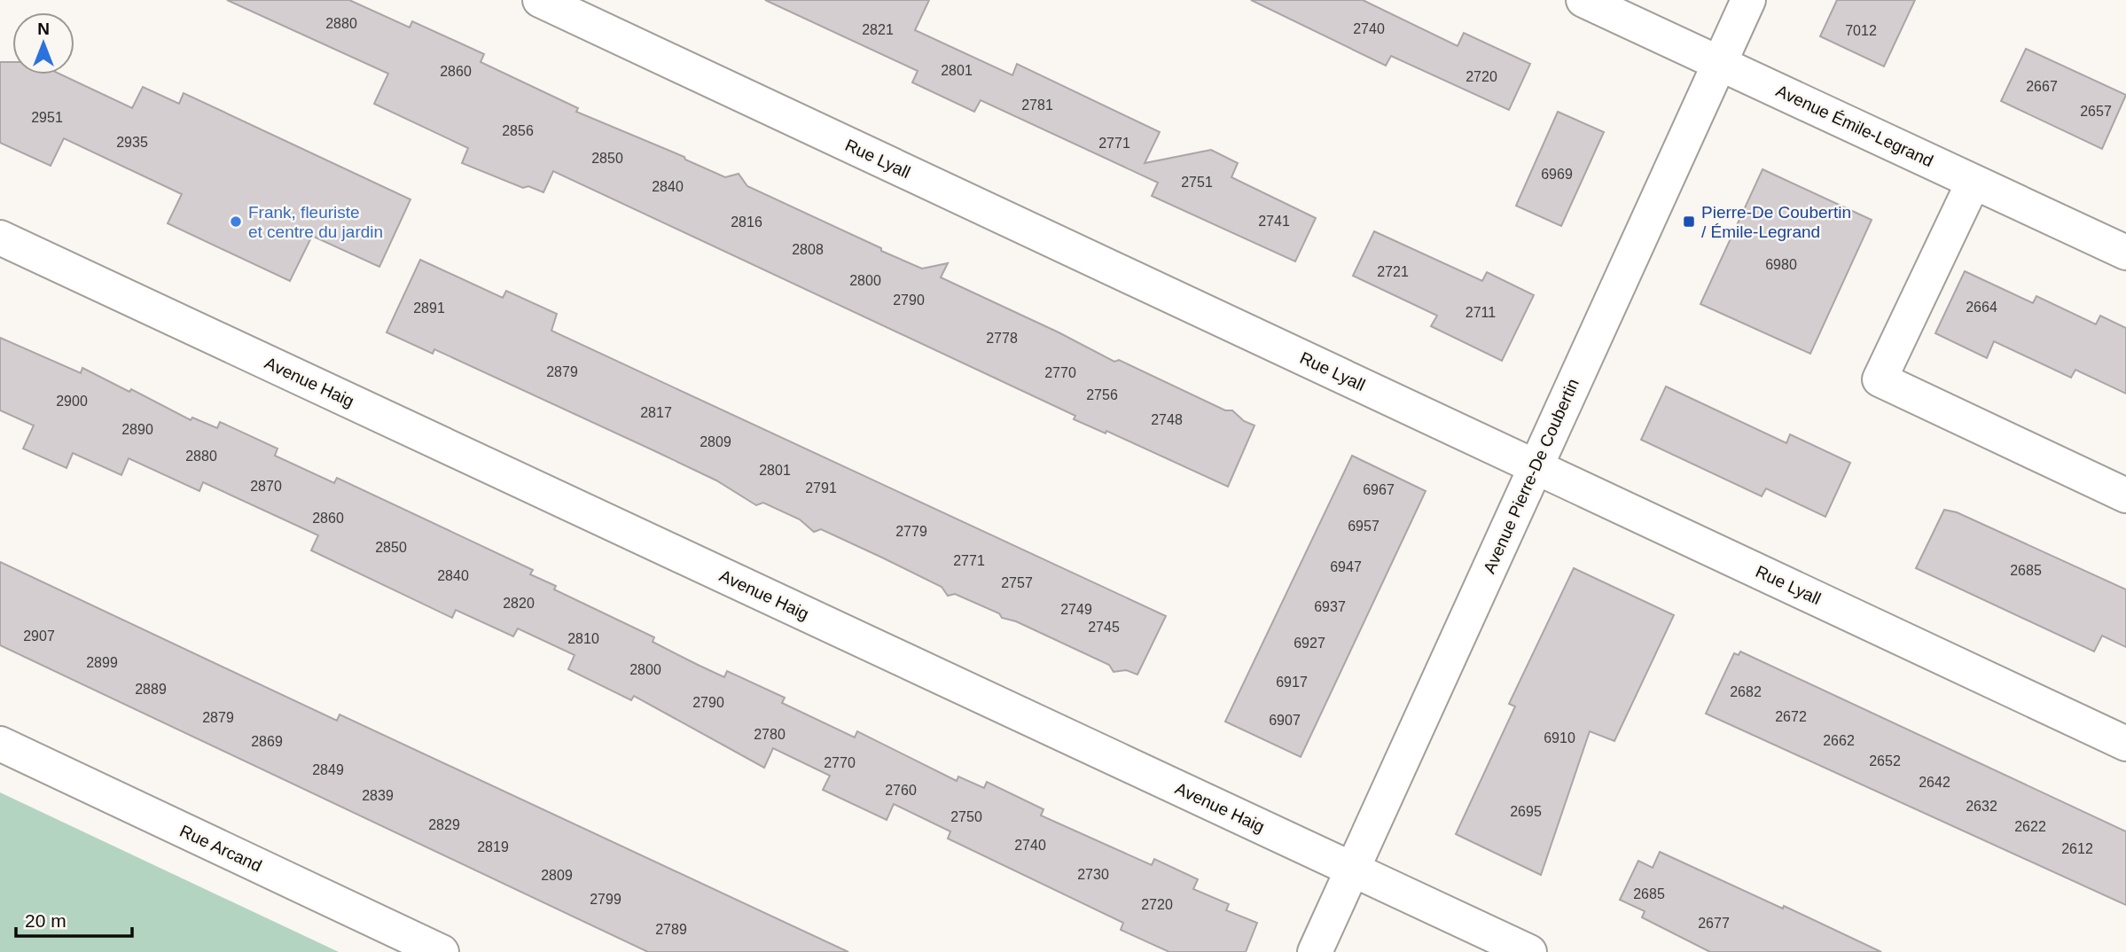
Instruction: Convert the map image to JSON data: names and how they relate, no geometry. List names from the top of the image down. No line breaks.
{"streets":{"street":["Avenue Émile-Legrand","Rue Lyall","Avenue Haig","Avenue Pierre-De Coubertin","Rue Arcand"]},"crossings":[["Avenue Émile-Legrand","Avenue Pierre-De Coubertin"],["Rue Lyall","Avenue Pierre-De Coubertin"],["Avenue Haig","Avenue Pierre-De Coubertin"]],"places":{"other":["Frank, fleuriste et centre du jardin"],"transit":["Pierre-De Coubertin / Émile-Legrand"]},"house_numbers":["2880","2740","2821","7012","2801","2860","2720","2667","2781","2657","2951","2856","2935","2771","2850","6969","2751","2840","2741","2816","2808","6980","2721","2800","2790","2664","2891","2711","2778","2879","2770","2756","2900","2817","2748","2890","2809","2880","2801","2870","2791","6967","2860","6957","2779","2850","2771","6947","2685","2840","2757","2820","6937","2749","2745","2907","2810","6927","2899","2800","6917","2889","2682","2790","2672","2879","6907","2780","6910","2662","2869","2652","2770","2849","2642","2760","2839","2632","2695","2750","2829","2622","2740","2819","2612","2730","2809","2685","2799","2720","2677","2789"],"scale_bar":"20 m","north":"top"}
